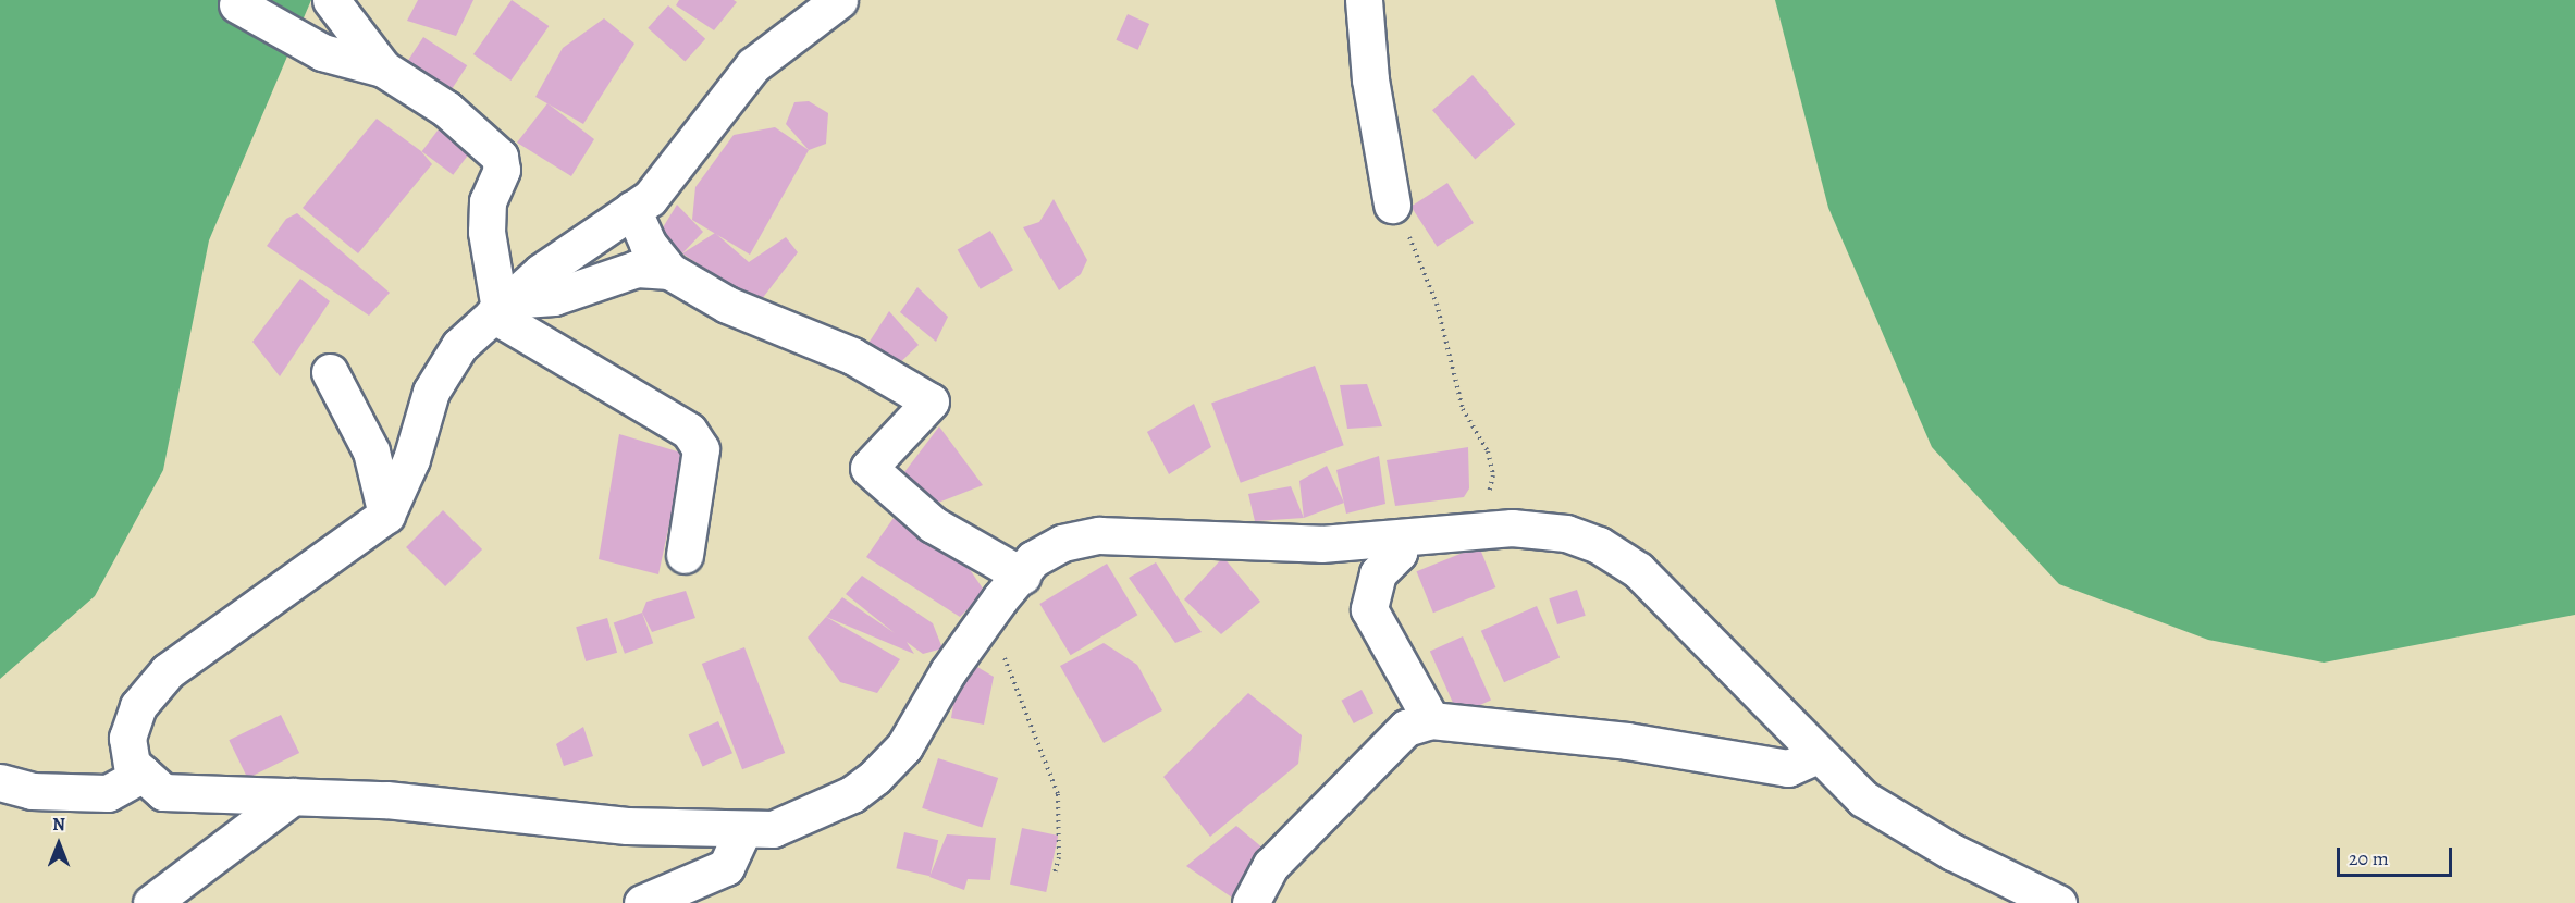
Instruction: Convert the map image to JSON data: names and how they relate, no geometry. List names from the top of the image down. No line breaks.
{"scale_bar":"20 m","north":"top"}
